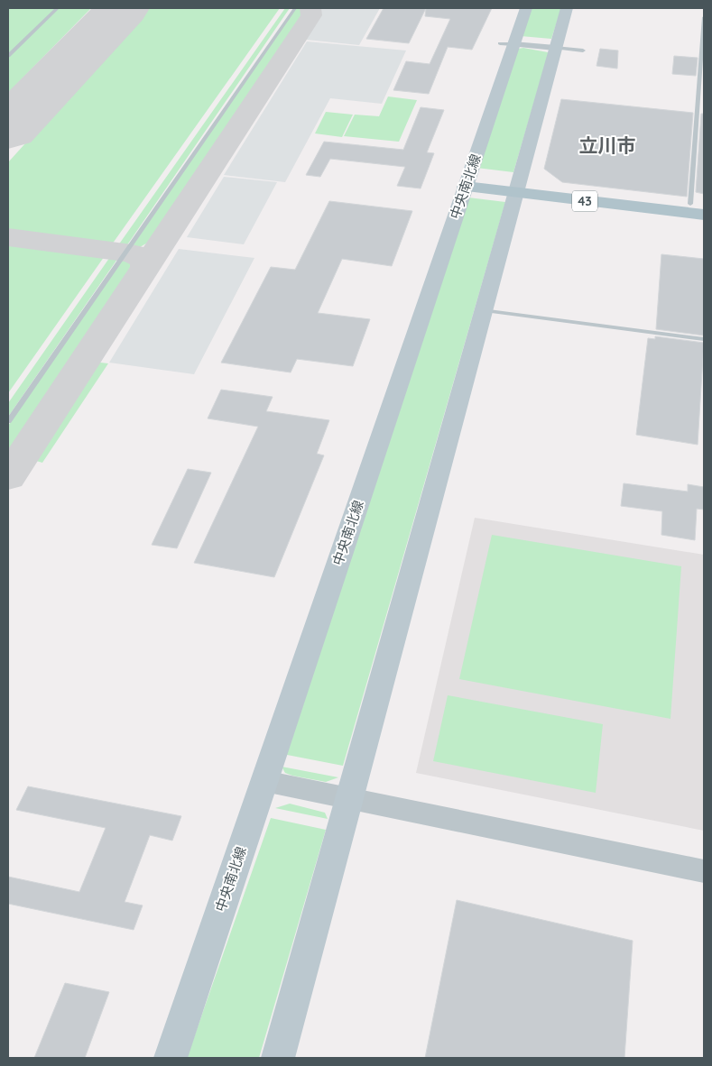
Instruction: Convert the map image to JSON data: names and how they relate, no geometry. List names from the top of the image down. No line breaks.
{"streets":{"main road":["中央南北線","43"]},"crossings":[["中央南北線","43"]],"districts":["立川市"]}
